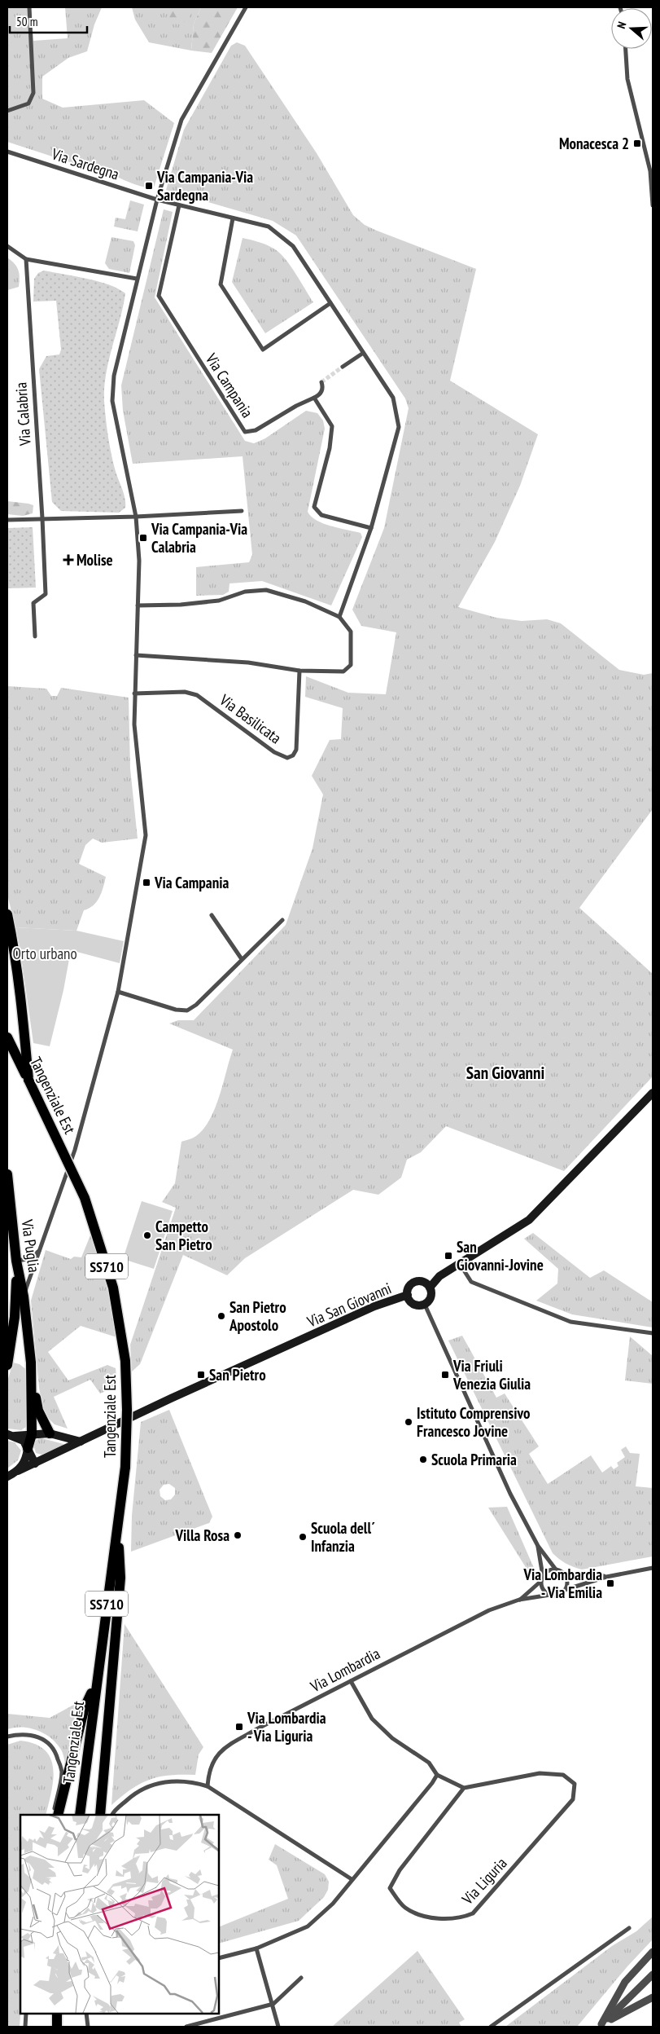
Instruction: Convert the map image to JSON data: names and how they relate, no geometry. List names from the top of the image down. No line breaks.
{"streets":{"main road":["Tangenziale Est","Via Puglia","SS710","Via San Giovanni"],"street":["Via Sardegna","Via Campania","Via Calabria","Via Basilicata","Via Lombardia","Via Liguria"]},"districts":["San Giovanni"],"parks":["Orto urbano"],"places":{"transit":["Monacesca 2","Via Campania-Via Sardegna","Via Campania-Via Calabria","Via Campania","San Giovanni-Jovine","San Pietro","Via Friuli Venezia Giulia","Via Lombardia - Via Emilia","Via Lombardia - Via Liguria"],"health":["Molise"],"other":["Campetto San Pietro","San Pietro Apostolo","Istituto Comprensivo Francesco Jovine","Scuola Primaria","Villa Rosa","Scuola dell´ Infanzia"]},"scale_bar":"50 m","north":"left"}
